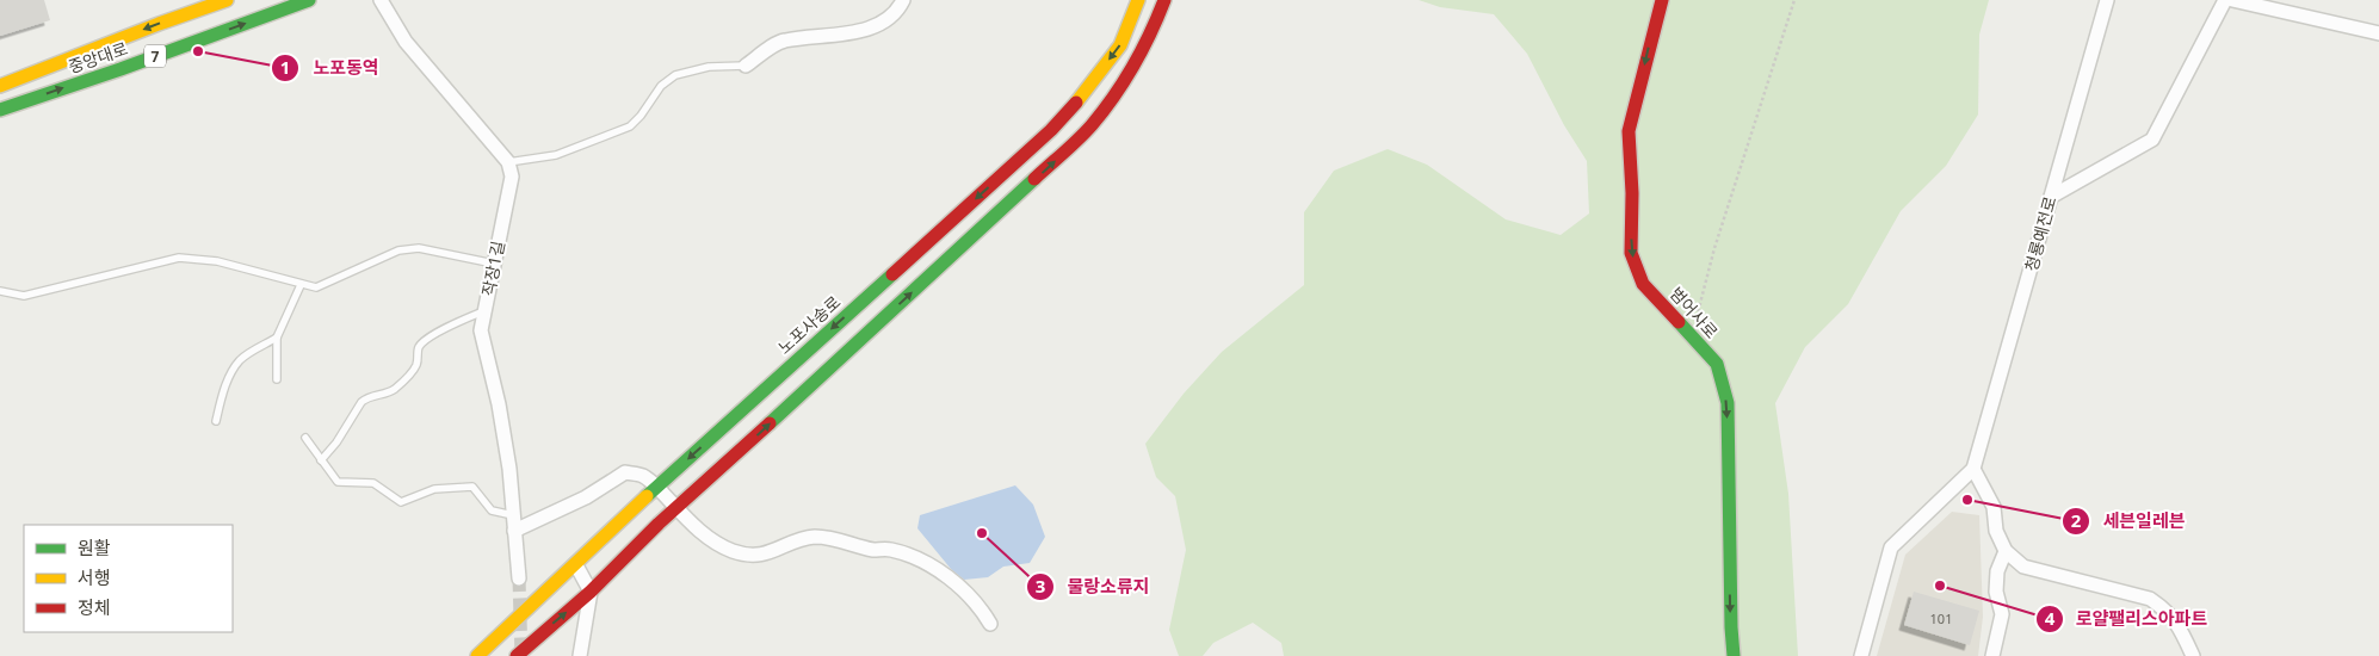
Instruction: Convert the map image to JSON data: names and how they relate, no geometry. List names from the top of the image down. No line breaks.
{"streets":{"main road":["7","중앙대로","범어사로","노포사송로"],"street":["청룡예전로","작장1길"]},"one_way":["범어사로"],"places":["노포동역","세븐일레븐","물랑소류지","로얄팰리스아파트"],"house_numbers":["101"],"legend":["원활","서행","정체"]}
